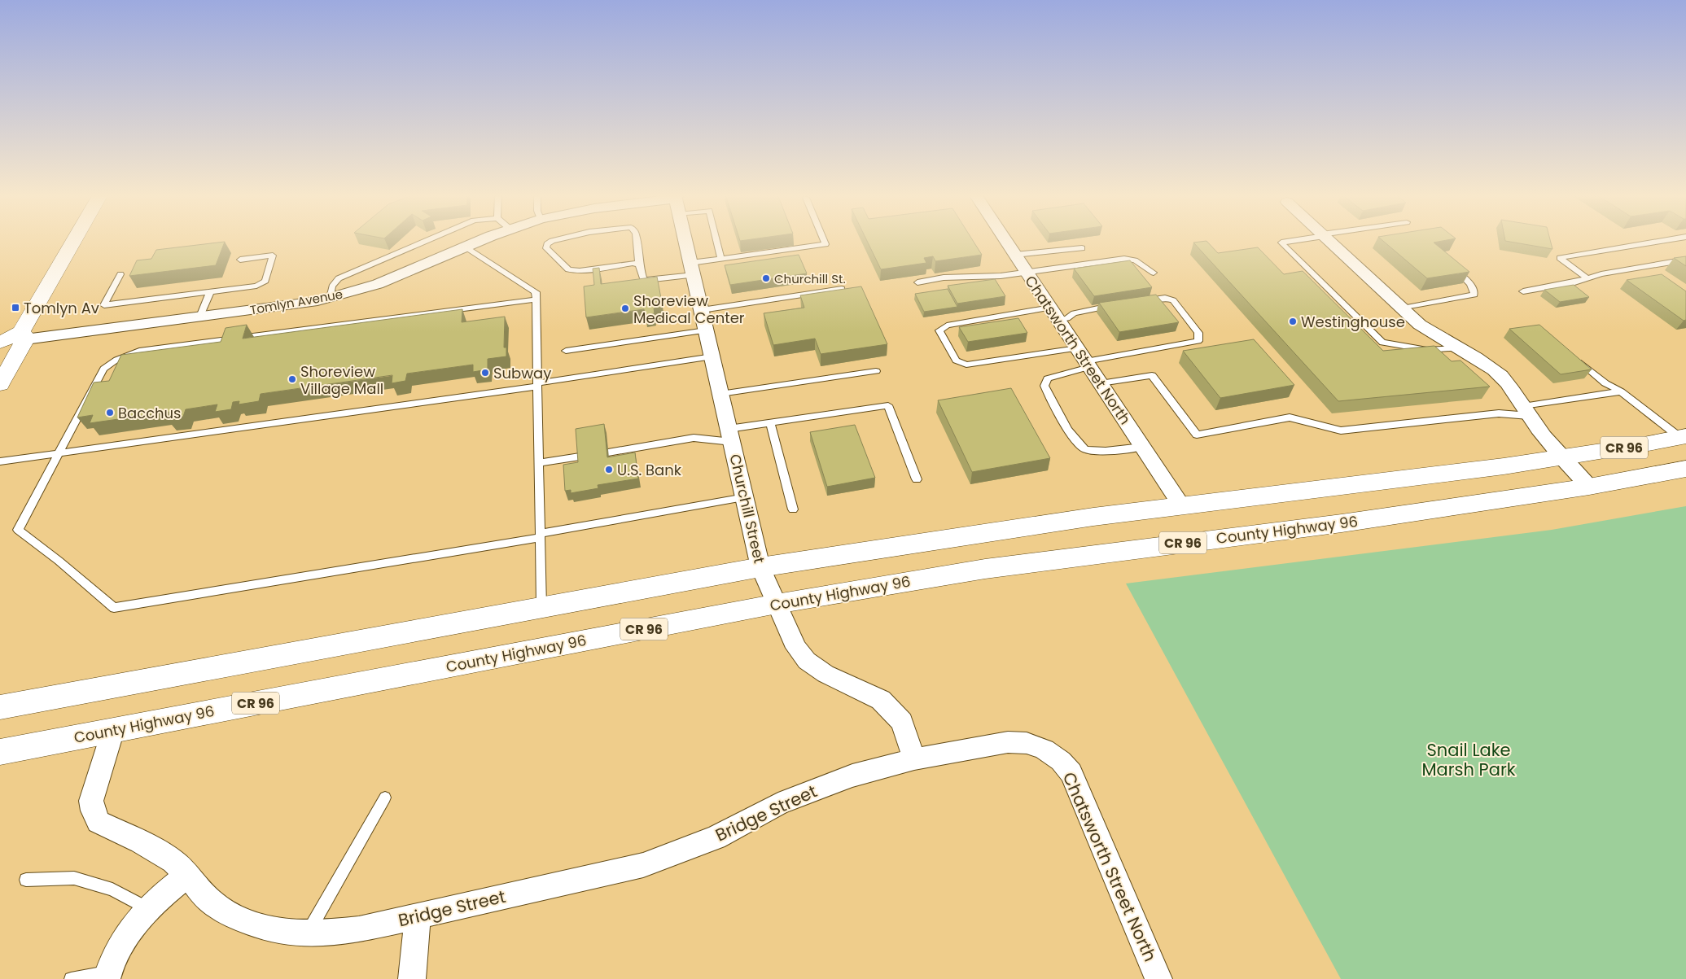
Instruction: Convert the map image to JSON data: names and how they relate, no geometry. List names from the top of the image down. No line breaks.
{"streets":{"main road":["CR 96","County Highway 96"],"street":["Tomlyn Avenue","Chatsworth Street North","Churchill Street","Bridge Street"]},"crossings":[["Chatsworth Street North","CR 96"],["Chatsworth Street North","Churchill Street"],["Chatsworth Street North","Bridge Street"],["CR 96","Churchill Street"],["Churchill Street","County Highway 96"],["Churchill Street","Bridge Street"],["County Highway 96","Bridge Street"]],"parks":["Snail Lake Marsh Park"],"places":{"other":["Churchill St.","Shoreview Medical Center","Westinghouse","Subway","Shoreview Village Mall","Bacchus","U.S. Bank"],"transit":["Tomlyn Av"]}}
